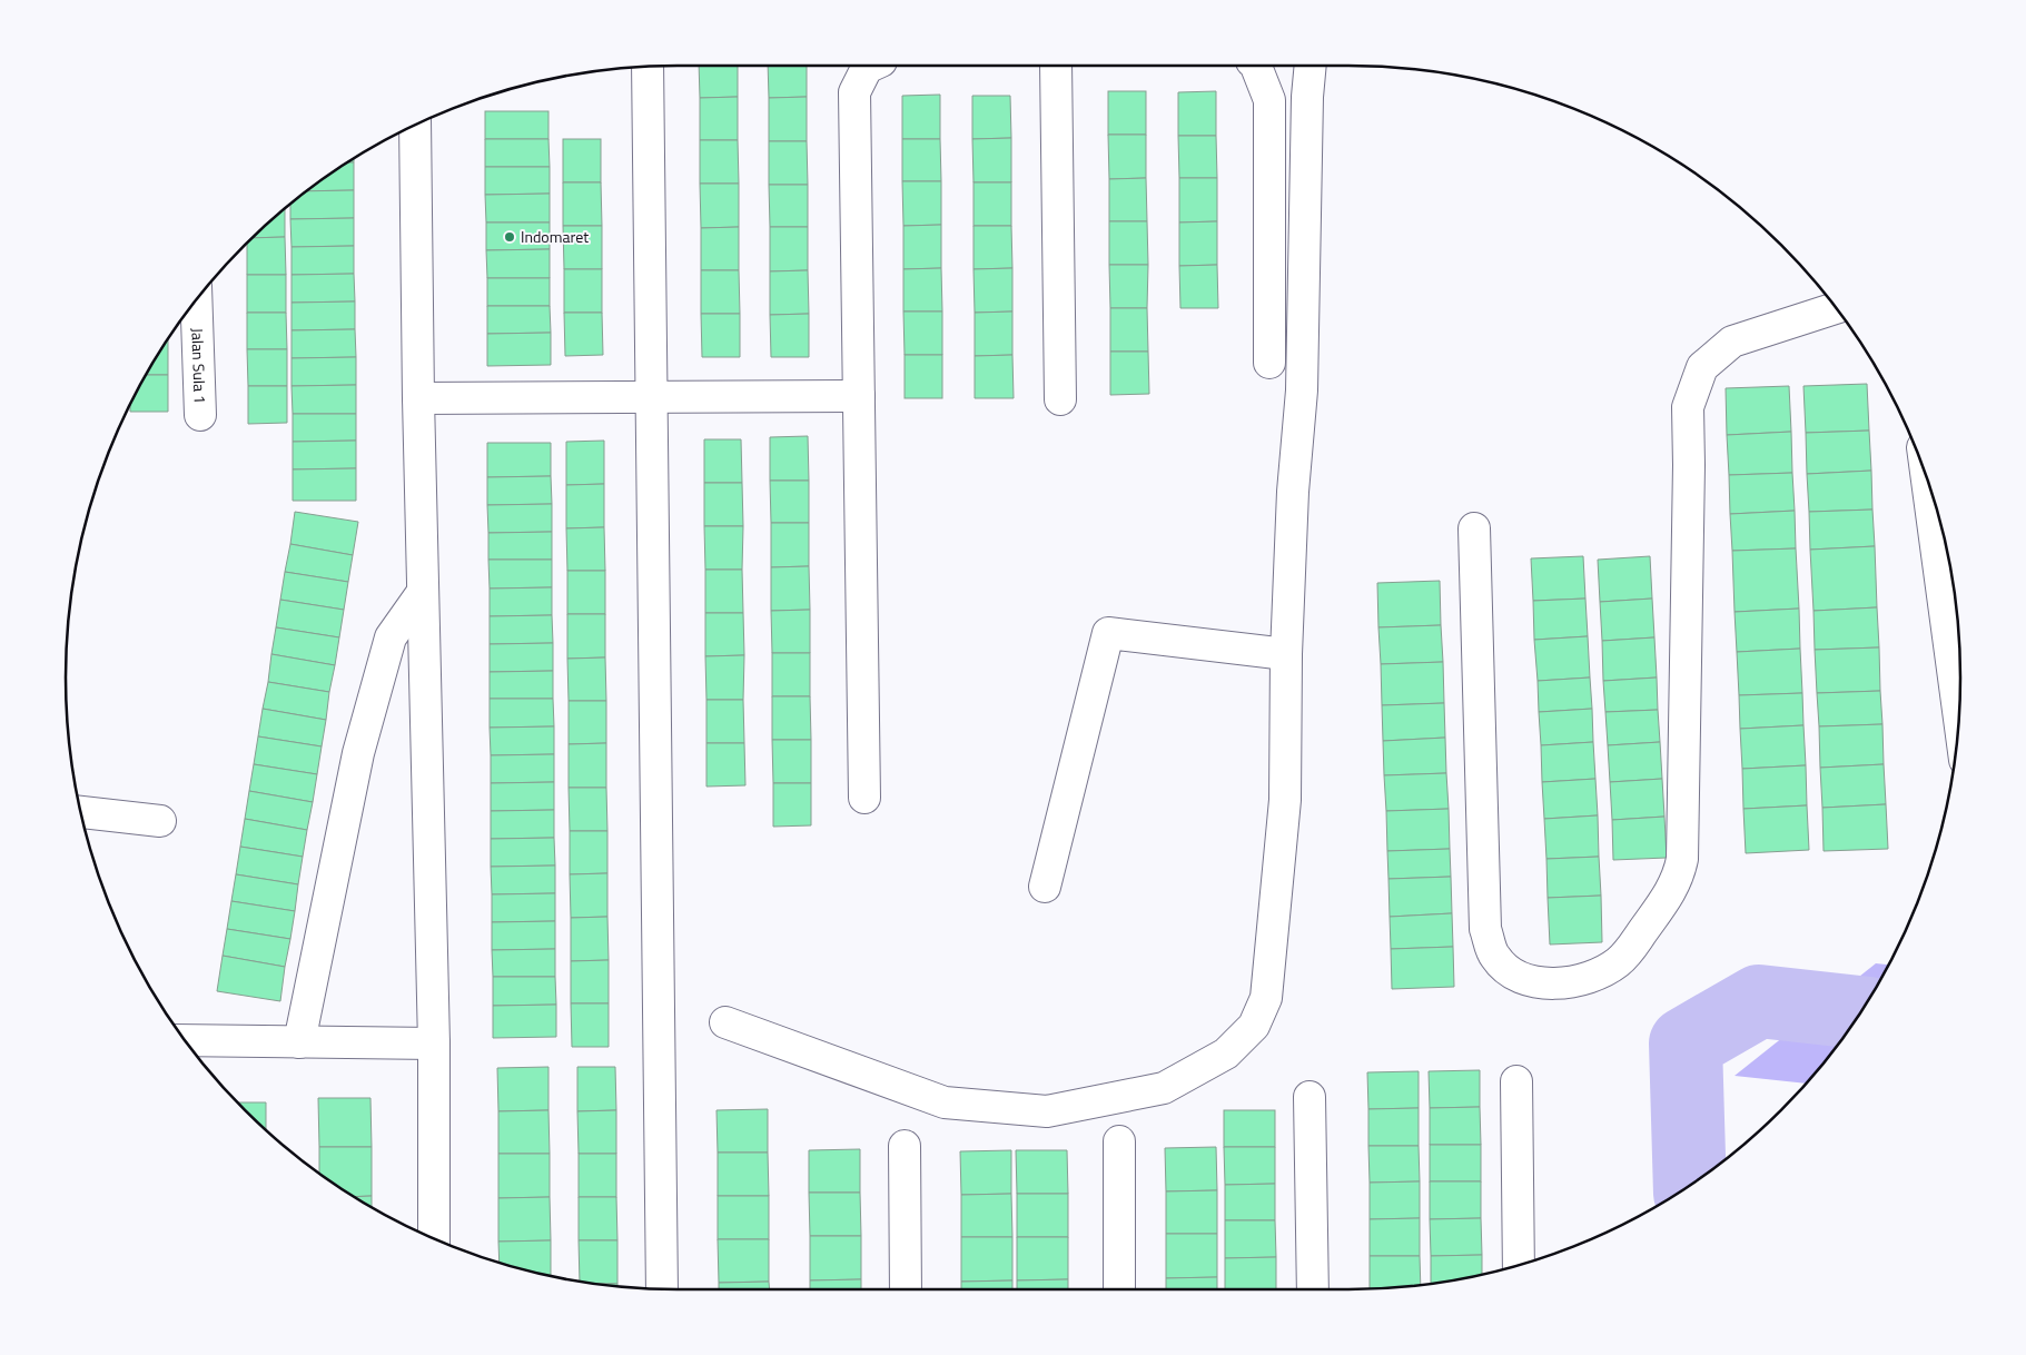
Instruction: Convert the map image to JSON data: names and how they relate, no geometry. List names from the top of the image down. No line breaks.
{"streets":{"street":["Jalan Sula 1"]},"places":["Indomaret"]}
